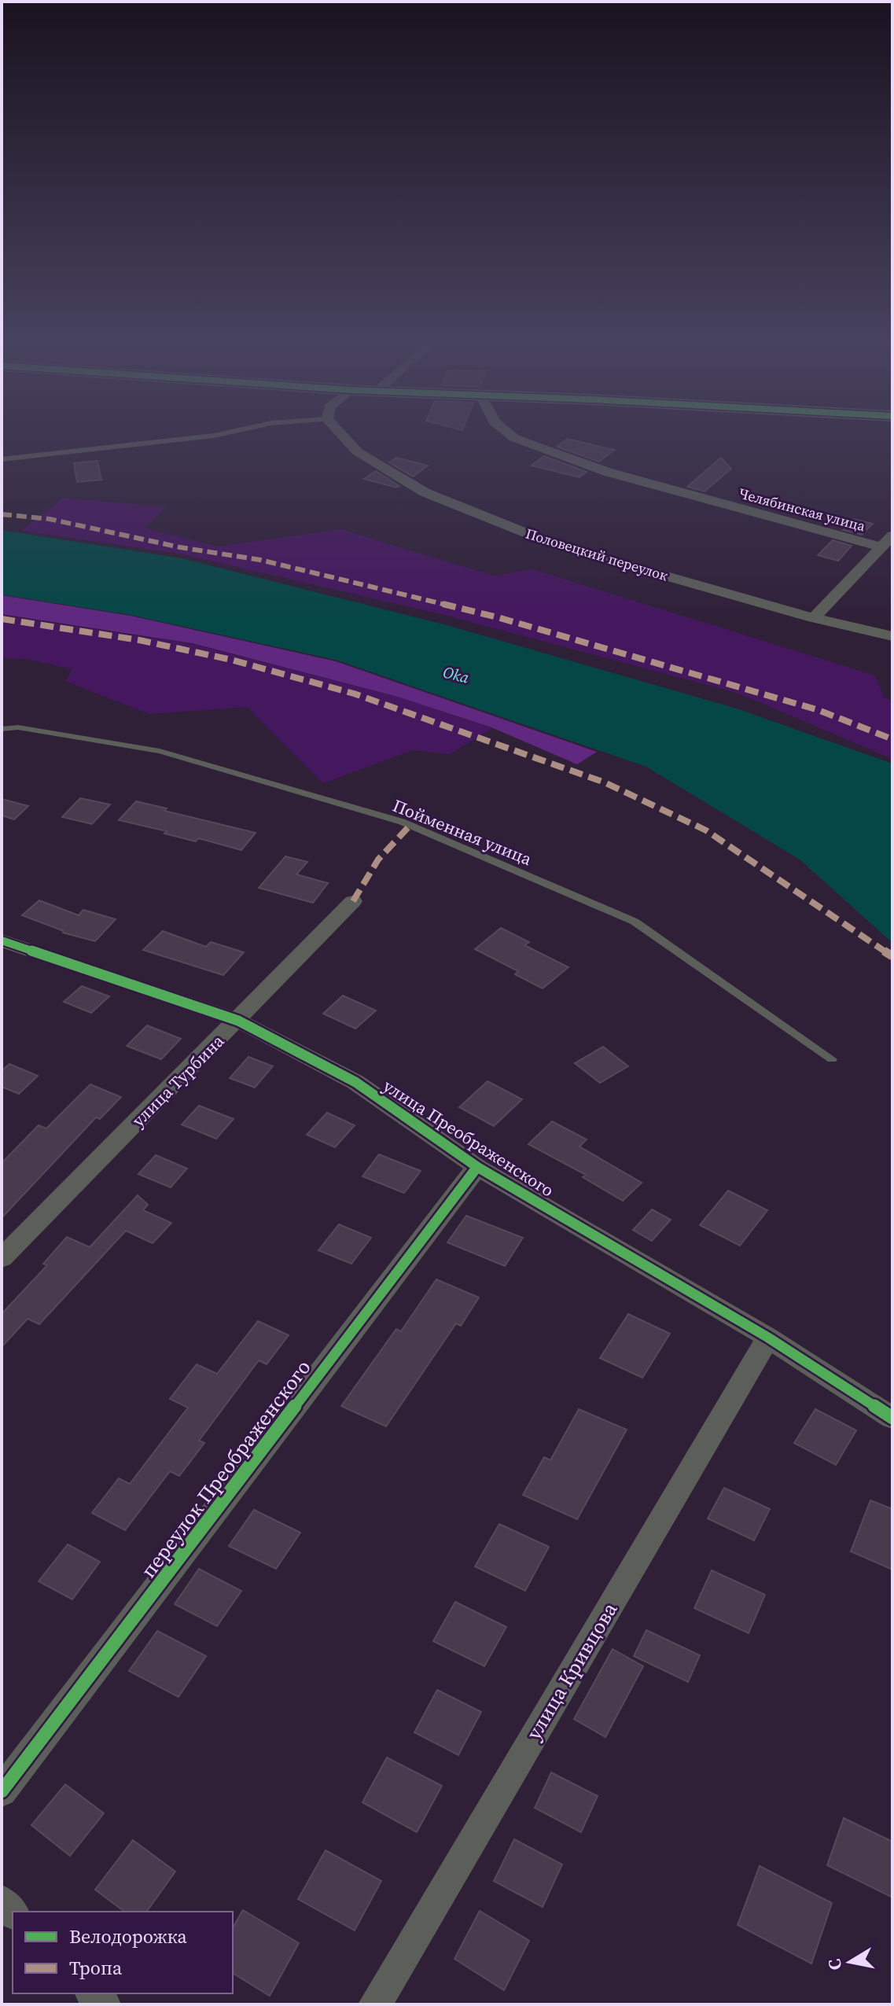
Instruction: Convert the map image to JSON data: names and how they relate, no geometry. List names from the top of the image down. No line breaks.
{"streets":{"street":["Челябинская улица","Половецкий переулок","улица Турбина","улица Преображенского","переулок Преображенского","улица Кривцова"],"lane":["Пойменная улица"]},"crossings":[["улица Турбина","улица Преображенского"],["улица Преображенского","переулок Преображенского"],["улица Преображенского","улица Кривцова"]],"water":["Oka"],"legend":["Велодорожка","Тропа"],"north":"left"}
